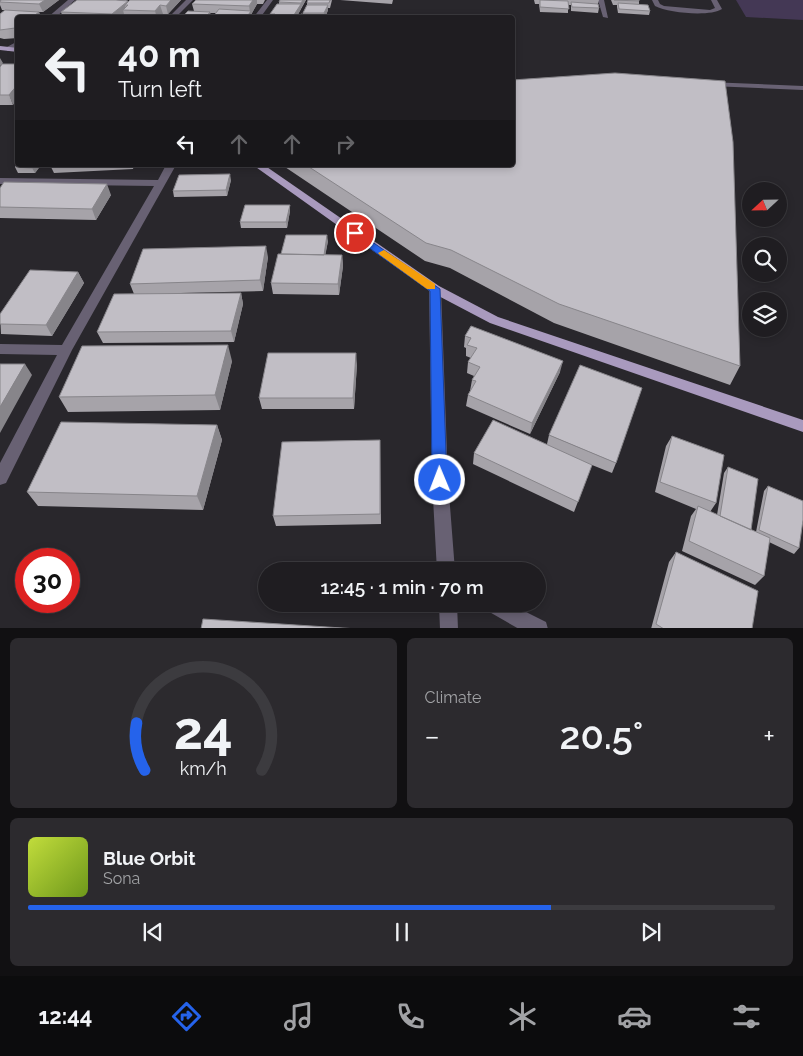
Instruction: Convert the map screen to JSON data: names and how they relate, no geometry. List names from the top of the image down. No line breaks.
{"north":"left","page":{"turn":["40 m","Turn left"],"limit":"30","trip":"12:45 · 1 min · 70 m","tile":"Climate","heat":["−","20.5°","+"],"song":["Blue Orbit","Sona"],"tabs":"12:44","gauge":["24","km/h"]}}
